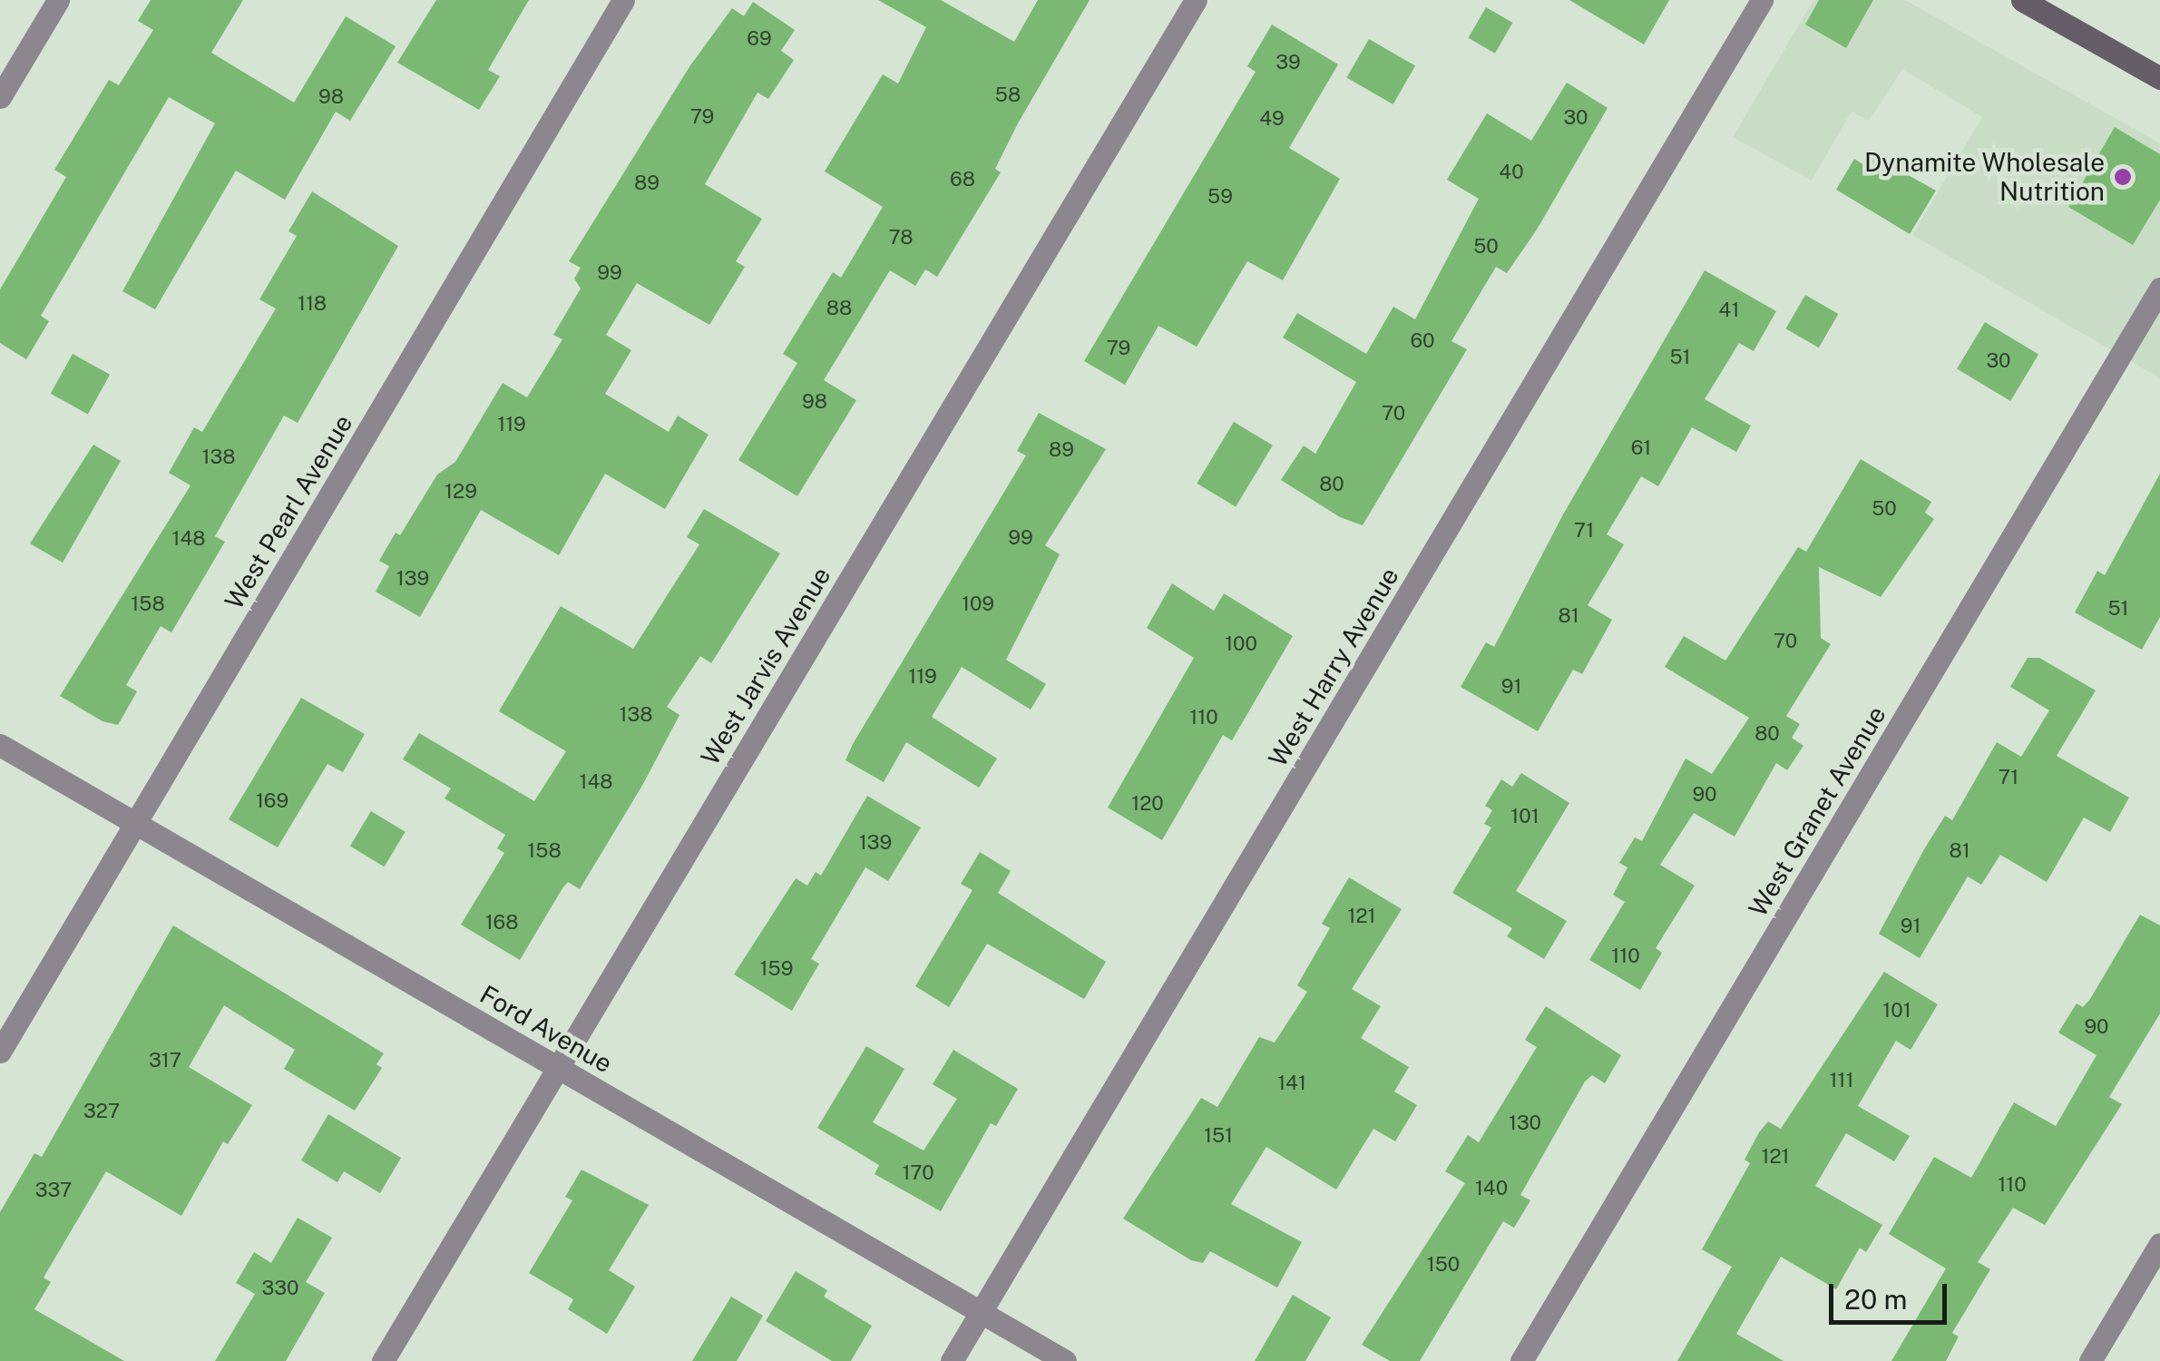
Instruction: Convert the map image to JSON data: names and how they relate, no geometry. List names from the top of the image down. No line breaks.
{"streets":{"street":["West Pearl Avenue","West Jarvis Avenue","West Harry Avenue","West Granet Avenue","Ford Avenue"]},"crossings":[["West Pearl Avenue","Ford Avenue"],["West Jarvis Avenue","Ford Avenue"],["West Harry Avenue","Ford Avenue"]],"places":["Dynamite Wholesale Nutrition"],"house_numbers":["69","39","58","98","79","30","49","40","68","89","59","78","50","99","118","88","41","60","79","51","30","98","70","119","61","89","138","80","129","50","71","99","148","139","158","109","51","81","70","100","119","91","138","110","80","71","148","90","169","120","101","139","158","81","121","168","91","110","159","101","90","317","111","141","327","130","151","121","170","110","140","337","150","330"],"scale_bar":"20 m"}
